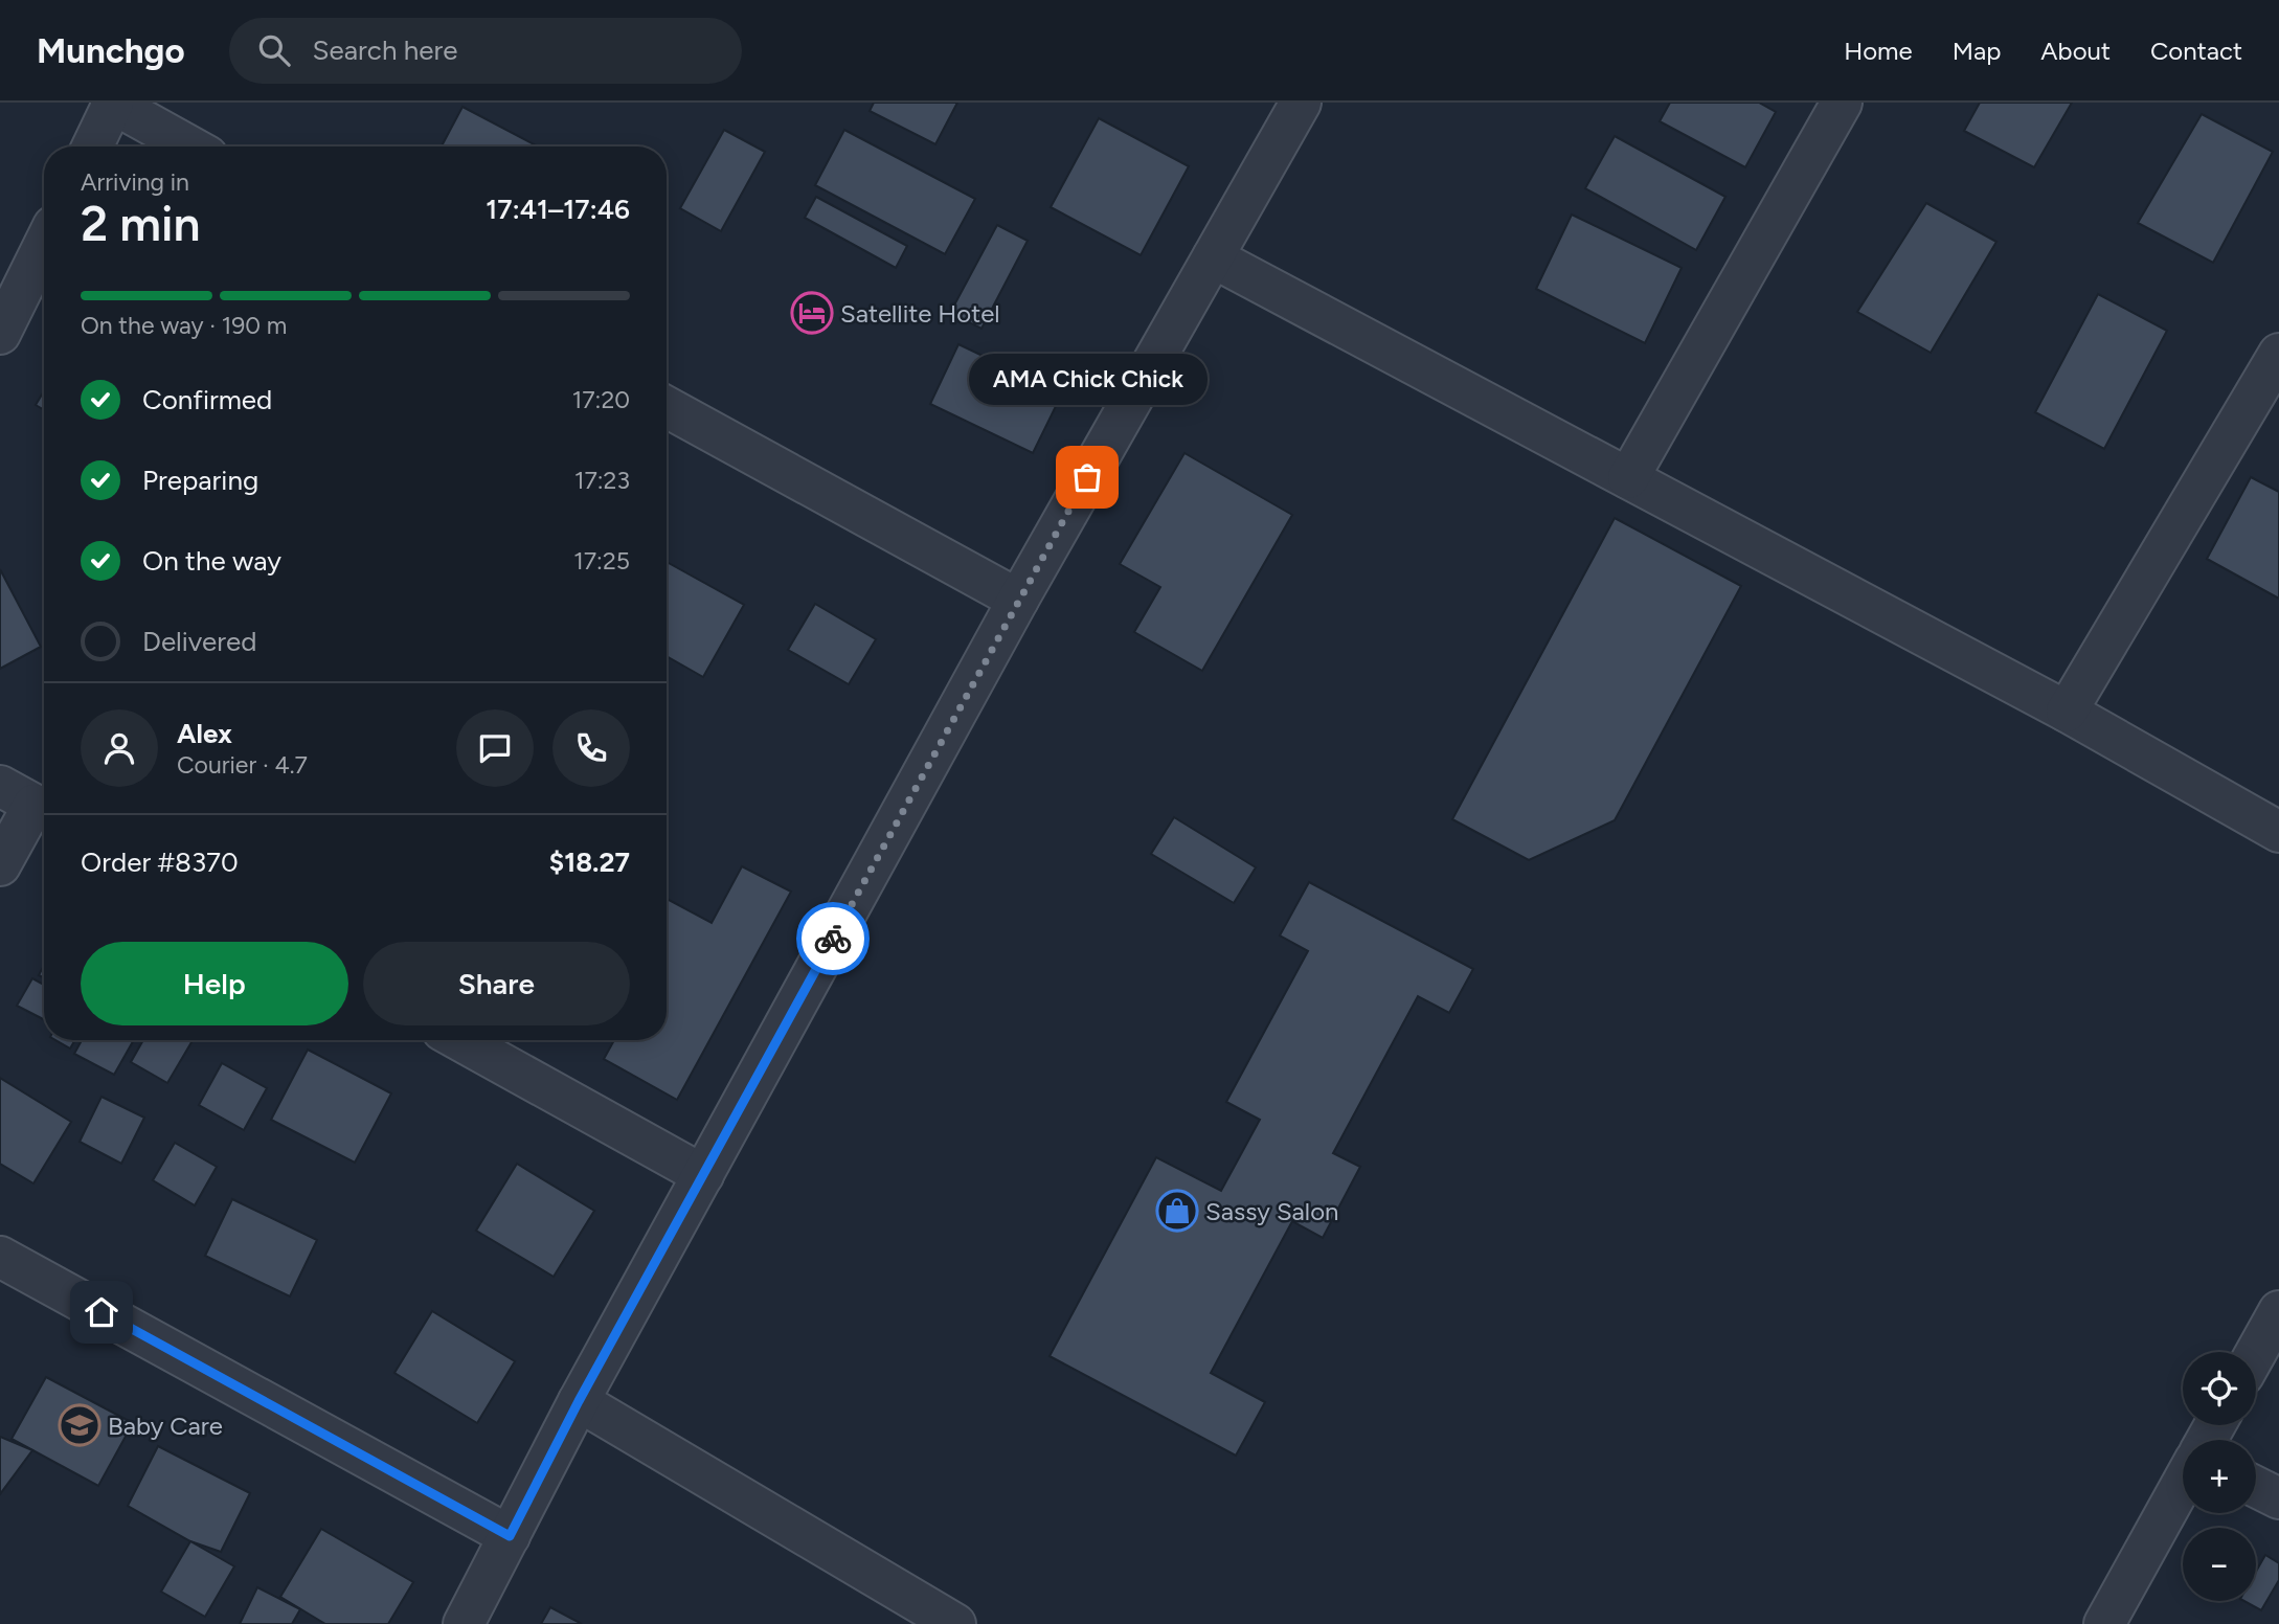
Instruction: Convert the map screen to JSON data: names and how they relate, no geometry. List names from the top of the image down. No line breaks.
{"places":{"hotel":["Satellite Hotel"],"other":["AMA Chick Chick"],"shop":["Sassy Salon"],"school or university":["Baby Care"]},"page":{"header":"Munchgo","search":"Search here","nav":["Home","Map","About","Contact"],"heading":["2 min","Arriving in","17:41–17:46"],"panel":["Alex","Courier · 4.7","Order #8370","$18.27"],"bar":"On the way · 190 m","bubble":"AMA Chick Chick","list":[["Confirmed","17:20"],["Preparing","17:23"],["On the way","17:25"],"Delivered"],"buttons":["Help","Share"],"map_buttons":["+","−"]}}
